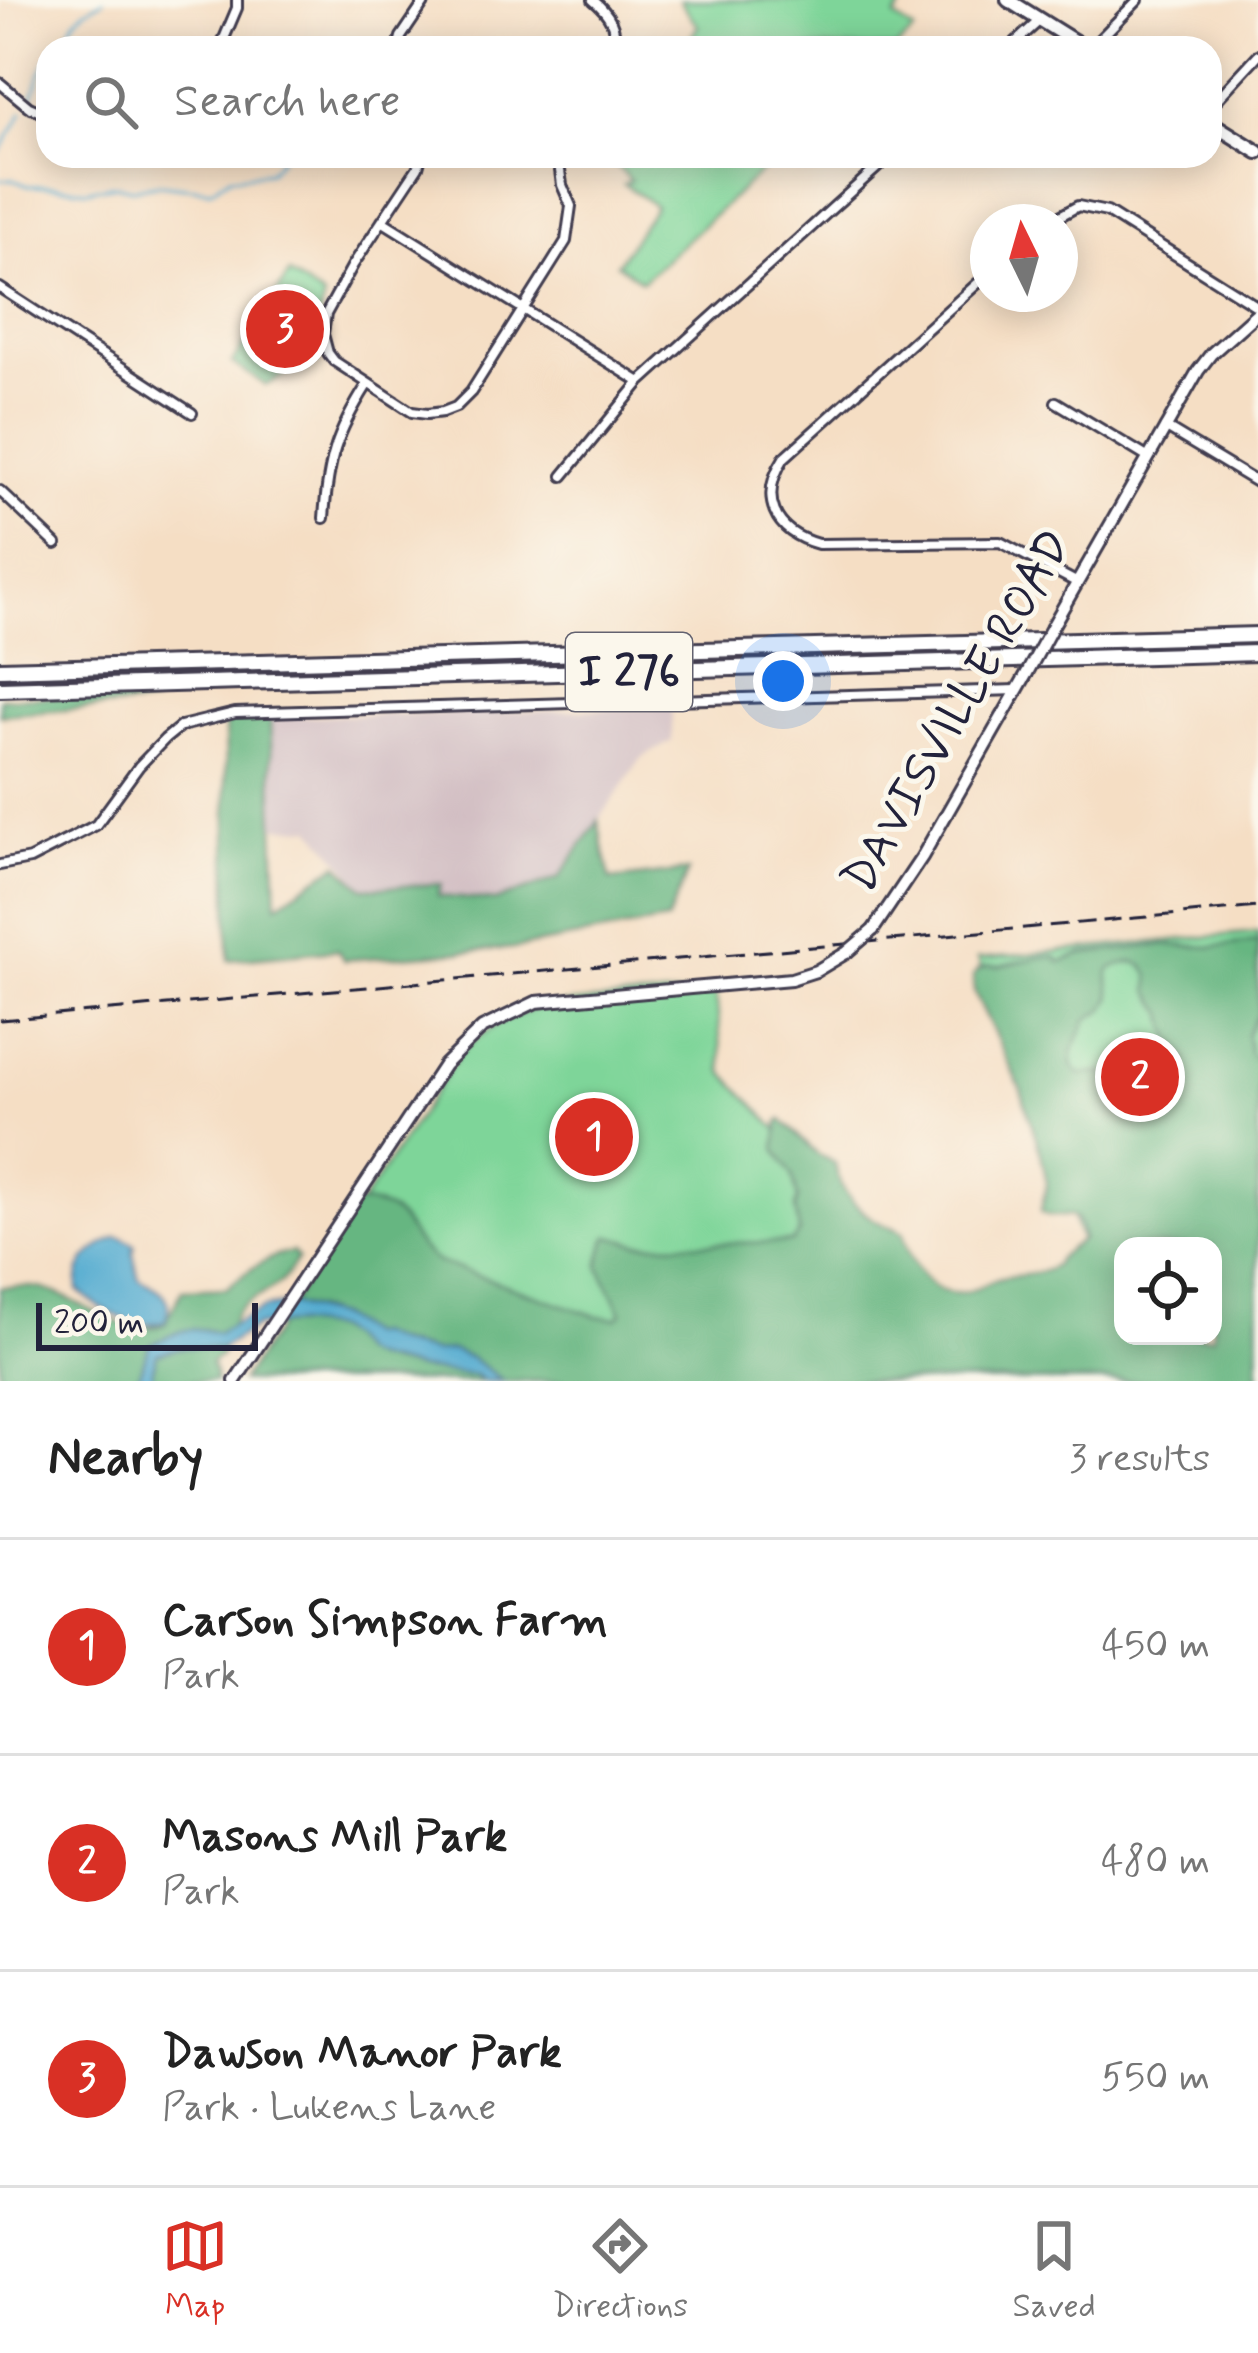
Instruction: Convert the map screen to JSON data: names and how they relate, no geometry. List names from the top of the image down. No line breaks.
{"streets":{"highway":["I 276"],"street":["DAVISVILLE ROAD"]},"scale_bar":"200 m","north":"top","page":{"search":"Search here","pins":["3","2","1"],"scale":"200 m","heading":["Nearby","3 results"],"list":[{"mark":"1","name":"Carson Simpson Farm","note":"Park","value":"450 m"},{"mark":"2","name":"Masons Mill Park","note":"Park","value":"480 m"},{"mark":"3","name":"Dawson Manor Park","note":"Park · Lukens Lane","value":"550 m"}],"nav":["Map","Directions","Saved"]}}
